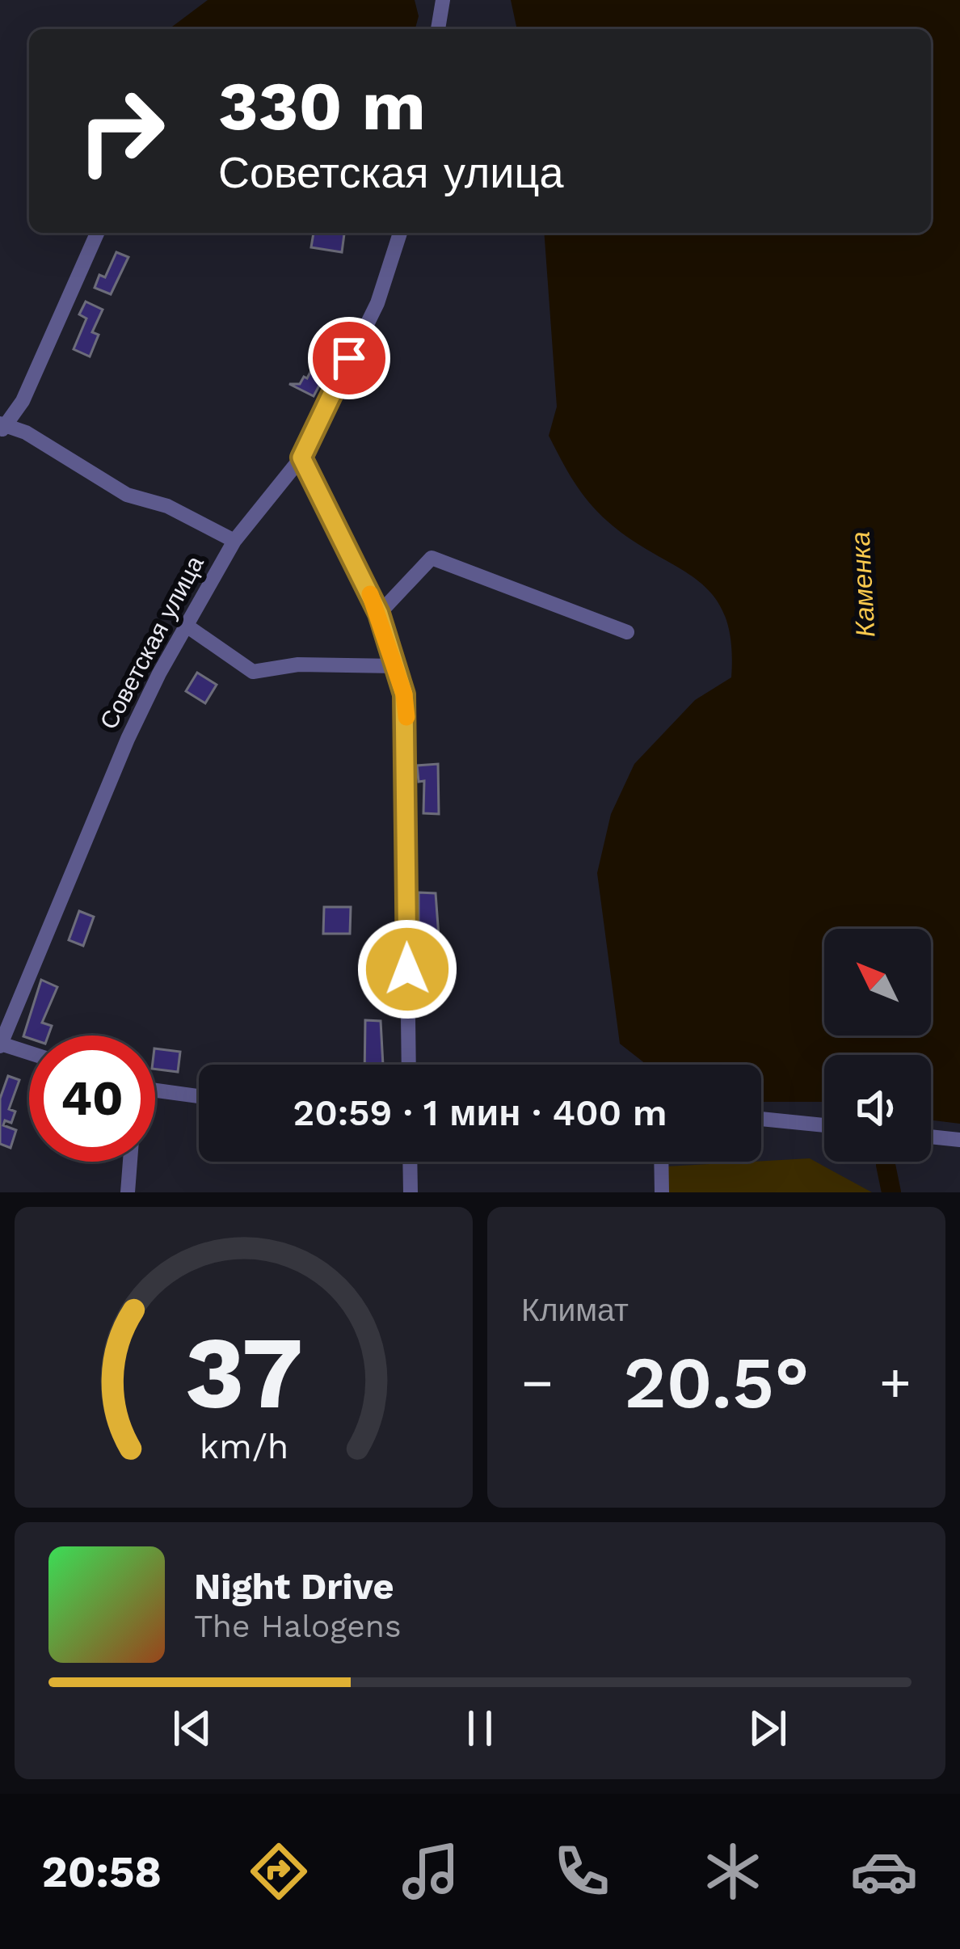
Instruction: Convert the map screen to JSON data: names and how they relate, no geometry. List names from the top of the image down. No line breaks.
{"streets":{"street":["Советская улица"]},"water":["Каменка"],"north":"top left","page":{"turn":["330 m","Советская улица"],"limit":"40","trip":"20:59 · 1 мин · 400 m","tile":"Климат","heat":["−","20.5°","+"],"song":["Night Drive","The Halogens"],"tabs":"20:58","gauge":["37","km/h"]}}
